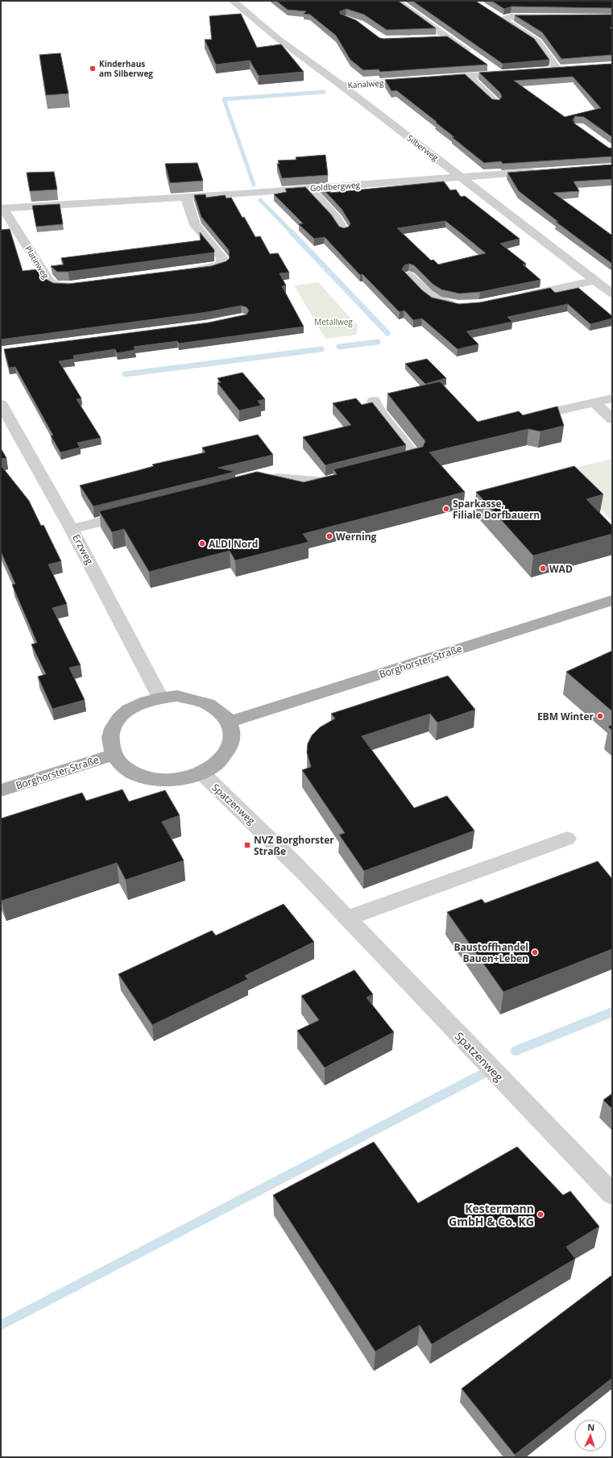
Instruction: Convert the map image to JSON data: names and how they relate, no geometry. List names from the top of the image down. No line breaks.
{"streets":{"main road":["Borghorster Straße"],"street":["Kanalweg","Silberweg","Goldbergweg","Platinweg","Erzweg","Spatzenweg"]},"crossings":[["Kanalweg","Silberweg"],["Silberweg","Goldbergweg"],["Goldbergweg","Platinweg"],["Erzweg","Borghorster Straße"],["Erzweg","Spatzenweg"],["Borghorster Straße","Spatzenweg"]],"parks":["Metallweg"],"places":{"other":["Kinderhaus am Silberweg","Sparkasse, Filiale Dorfbauern","Werning","ALDI Nord","WAD","EBM Winter","Baustoffhandel Bauen+Leben","Kestermann GmbH & Co. KG"],"transit":["NVZ Borghorster Straße"]},"north":"top"}
